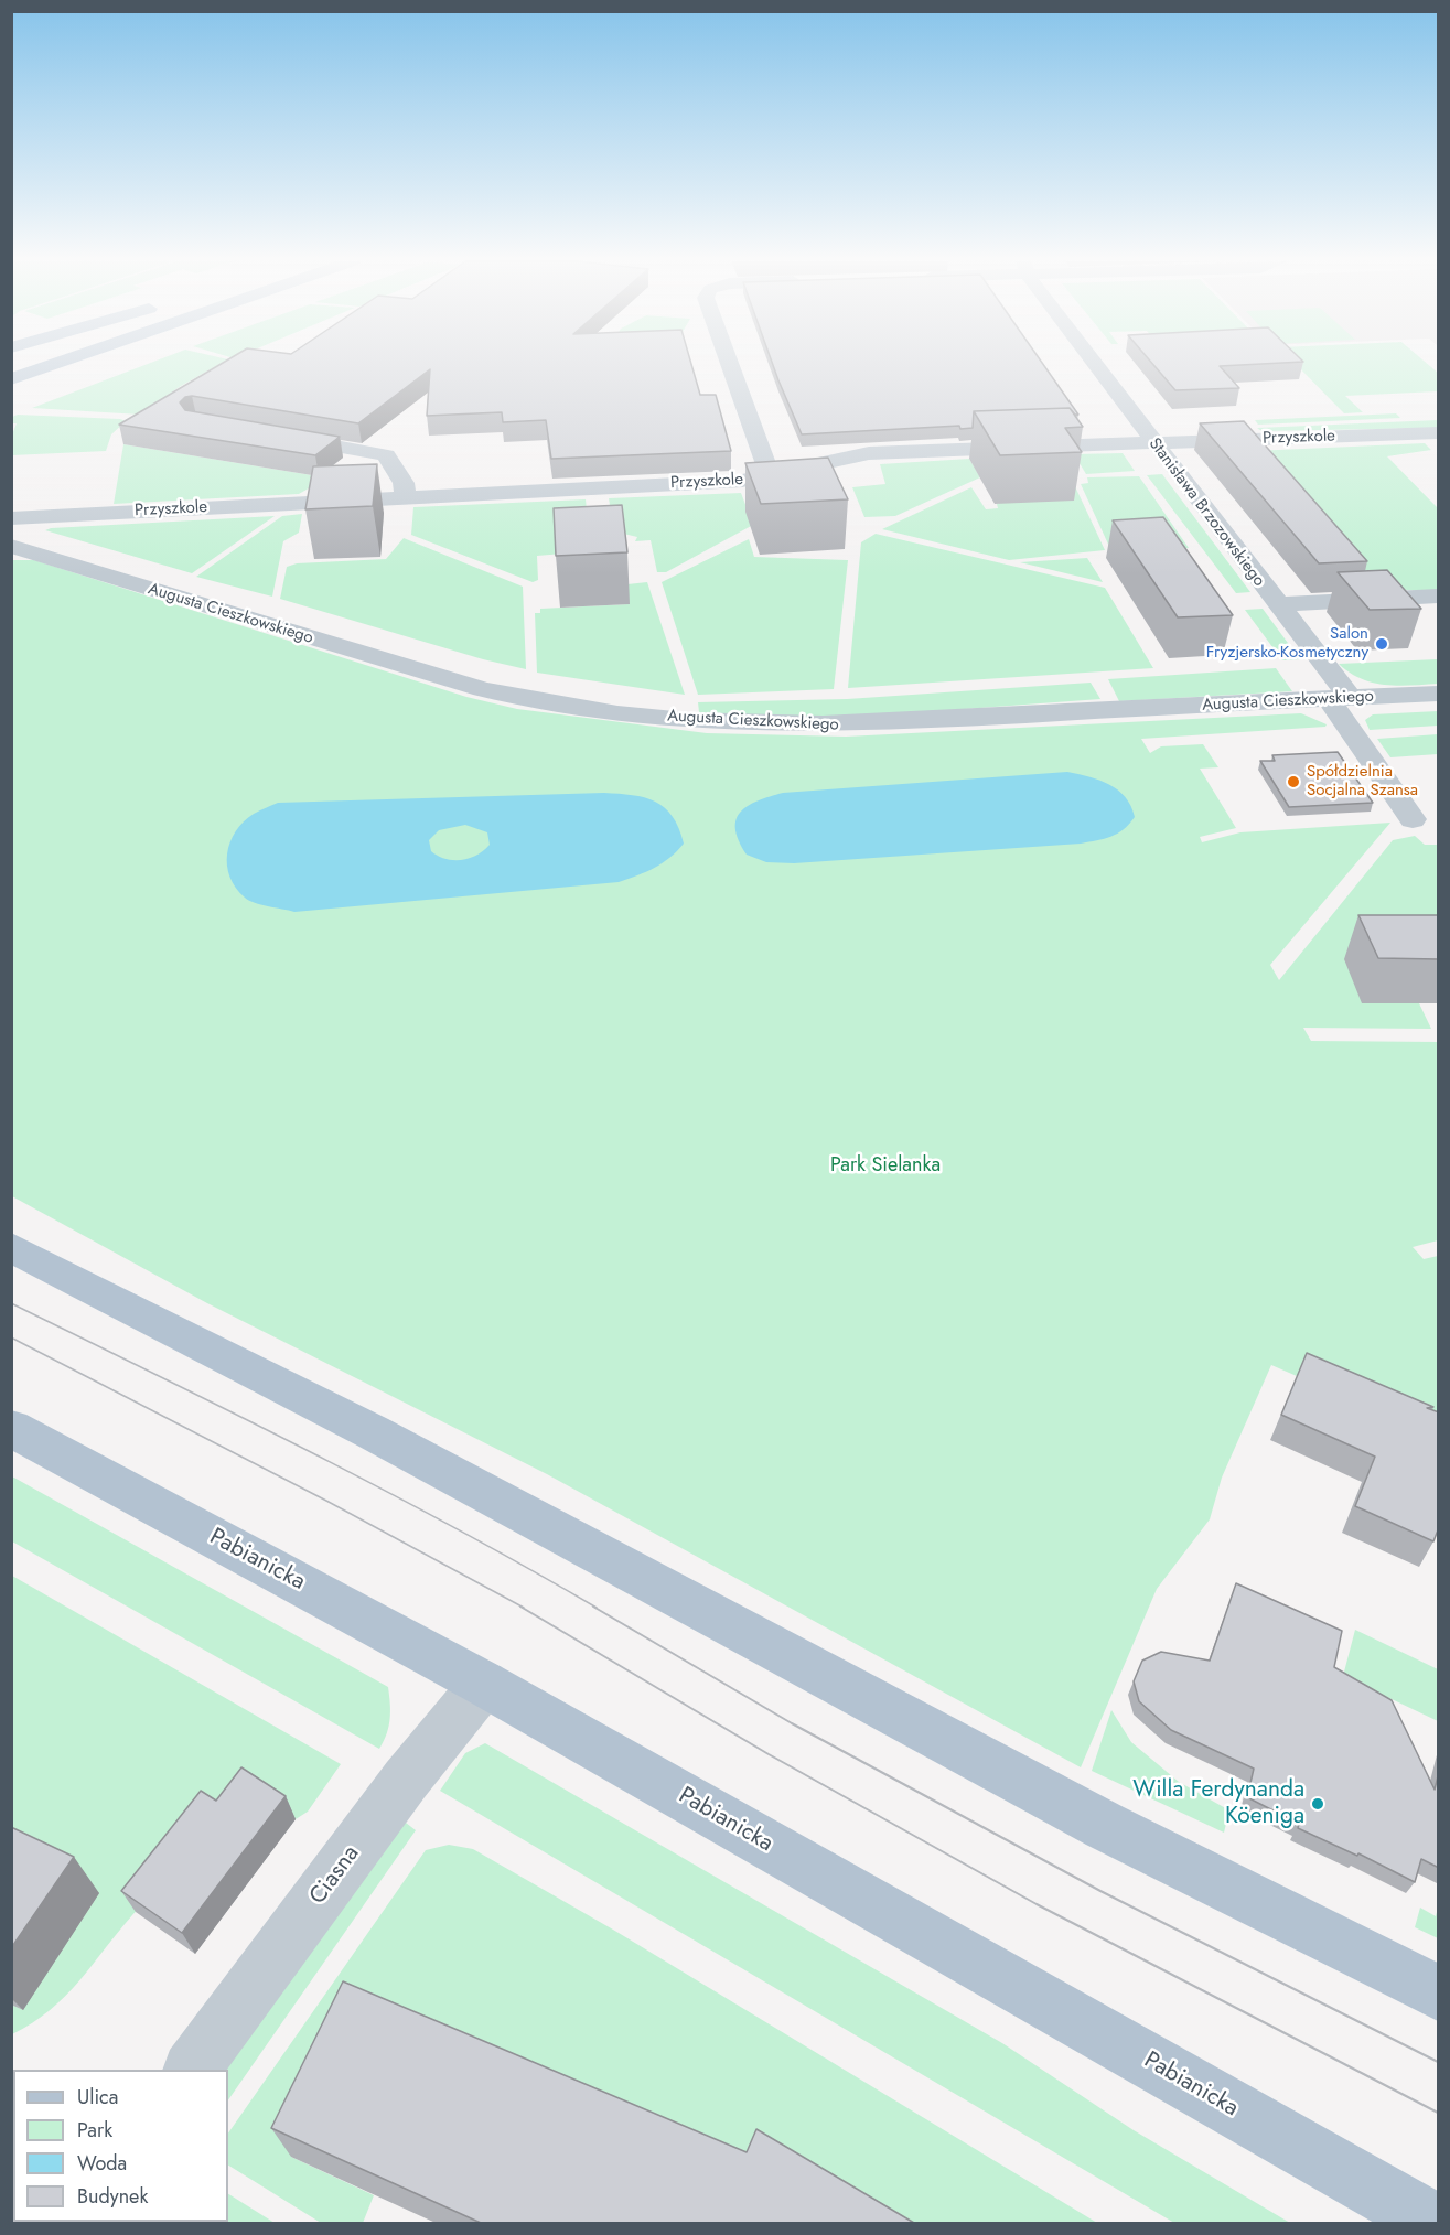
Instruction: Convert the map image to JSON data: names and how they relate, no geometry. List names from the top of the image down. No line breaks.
{"streets":{"main road":["Pabianicka"],"street":["Przyszkole","Stanisława Brzozowskiego","Augusta Cieszkowskiego","Ciasna"]},"crossings":[["Przyszkole","Stanisława Brzozowskiego"],["Stanisława Brzozowskiego","Augusta Cieszkowskiego"],["Pabianicka","Ciasna"]],"parks":["Park Sielanka"],"places":["Salon Fryzjersko-Kosmetyczny","Spółdzielnia Socjalna Szansa","Willa Ferdynanda Köeniga"],"legend":["Ulica","Park","Woda","Budynek"]}
